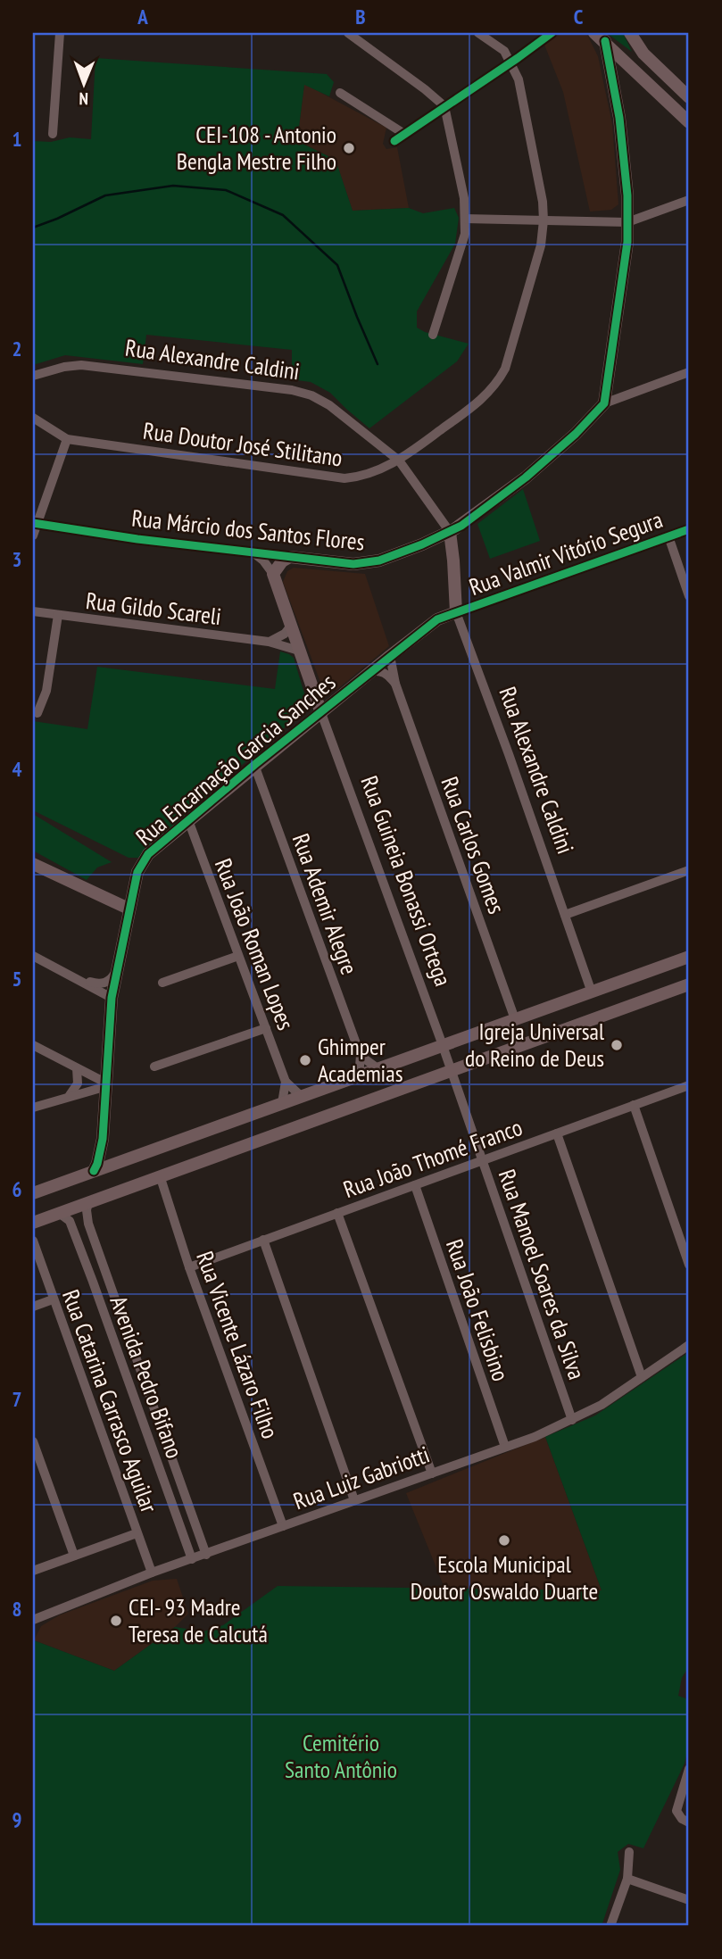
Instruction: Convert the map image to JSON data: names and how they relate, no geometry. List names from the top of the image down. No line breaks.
{"streets":{"street":["Rua Alexandre Caldini","Rua Doutor José Stilitano","Rua Márcio dos Santos Flores","Rua Valmir Vitório Segura","Rua Gildo Scareli","Rua Encarnação Garcia Sanches","Rua Carlos Gomes","Rua Guineia Bonassi Ortega","Rua Ademir Alegre","Rua João Roman Lopes","Rua João Thomé Franco","Rua Manoel Soares da Silva","Rua João Felisbino","Rua Vicente Lázaro Filho","Avenida Pedro Bifano","Rua Catarina Carrasco Aguilar","Rua Luiz Gabriotti"]},"crossings":[["Rua Alexandre Caldini","Rua Doutor José Stilitano"],["Rua Alexandre Caldini","Rua Márcio dos Santos Flores"],["Rua Alexandre Caldini","Rua Valmir Vitório Segura"],["Rua Alexandre Caldini","Rua Encarnação Garcia Sanches"],["Rua Márcio dos Santos Flores","Rua Guineia Bonassi Ortega"],["Rua Valmir Vitório Segura","Rua Encarnação Garcia Sanches"],["Rua Gildo Scareli","Rua Guineia Bonassi Ortega"],["Rua Encarnação Garcia Sanches","Rua Carlos Gomes"],["Rua Encarnação Garcia Sanches","Rua Guineia Bonassi Ortega"],["Rua Encarnação Garcia Sanches","Rua Ademir Alegre"],["Rua Encarnação Garcia Sanches","Rua João Roman Lopes"],["Rua Guineia Bonassi Ortega","Rua Manoel Soares da Silva"],["Rua João Thomé Franco","Rua Manoel Soares da Silva"],["Rua João Thomé Franco","Rua João Felisbino"],["Rua João Thomé Franco","Rua Vicente Lázaro Filho"],["Rua Manoel Soares da Silva","Rua Luiz Gabriotti"],["Rua João Felisbino","Rua Luiz Gabriotti"],["Rua Vicente Lázaro Filho","Rua Luiz Gabriotti"],["Avenida Pedro Bifano","Rua Luiz Gabriotti"],["Rua Catarina Carrasco Aguilar","Rua Luiz Gabriotti"]],"parks":["Cemitério Santo Antônio"],"places":["CEI-108 - Antonio Bengla Mestre Filho","Igreja Universal do Reino de Deus","Ghimper Academias","Escola Municipal Doutor Oswaldo Duarte","CEI- 93 Madre Teresa de Calcutá"],"north":"bottom","grid":{"columns":["A","B","C"],"rows":["1","2","3","4","5","6","7","8","9"]}}
